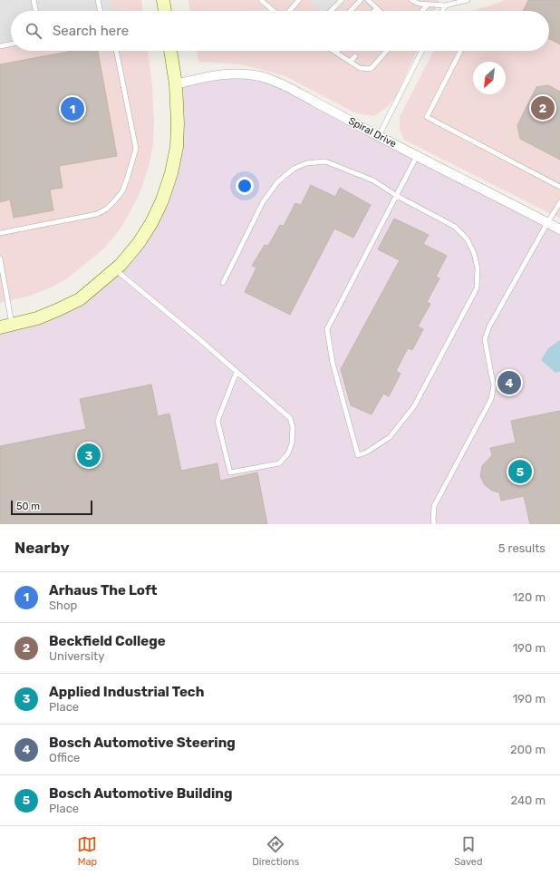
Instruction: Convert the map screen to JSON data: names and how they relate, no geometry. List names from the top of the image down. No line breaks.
{"streets":{"street":["Spiral Drive"]},"scale_bar":"50 m","north":"bottom left","page":{"search":"Search here","pins":["2","1","4","3","5"],"scale":"50 m","heading":["Nearby","5 results"],"list":[{"mark":"1","name":"Arhaus The Loft","note":"Shop","value":"120 m"},{"mark":"2","name":"Beckfield College","note":"University","value":"190 m"},{"mark":"3","name":"Applied Industrial Tech","note":"Place","value":"190 m"},{"mark":"4","name":"Bosch Automotive Steering","note":"Office","value":"200 m"},{"mark":"5","name":"Bosch Automotive Building","note":"Place","value":"240 m"}],"nav":["Map","Directions","Saved"]}}
